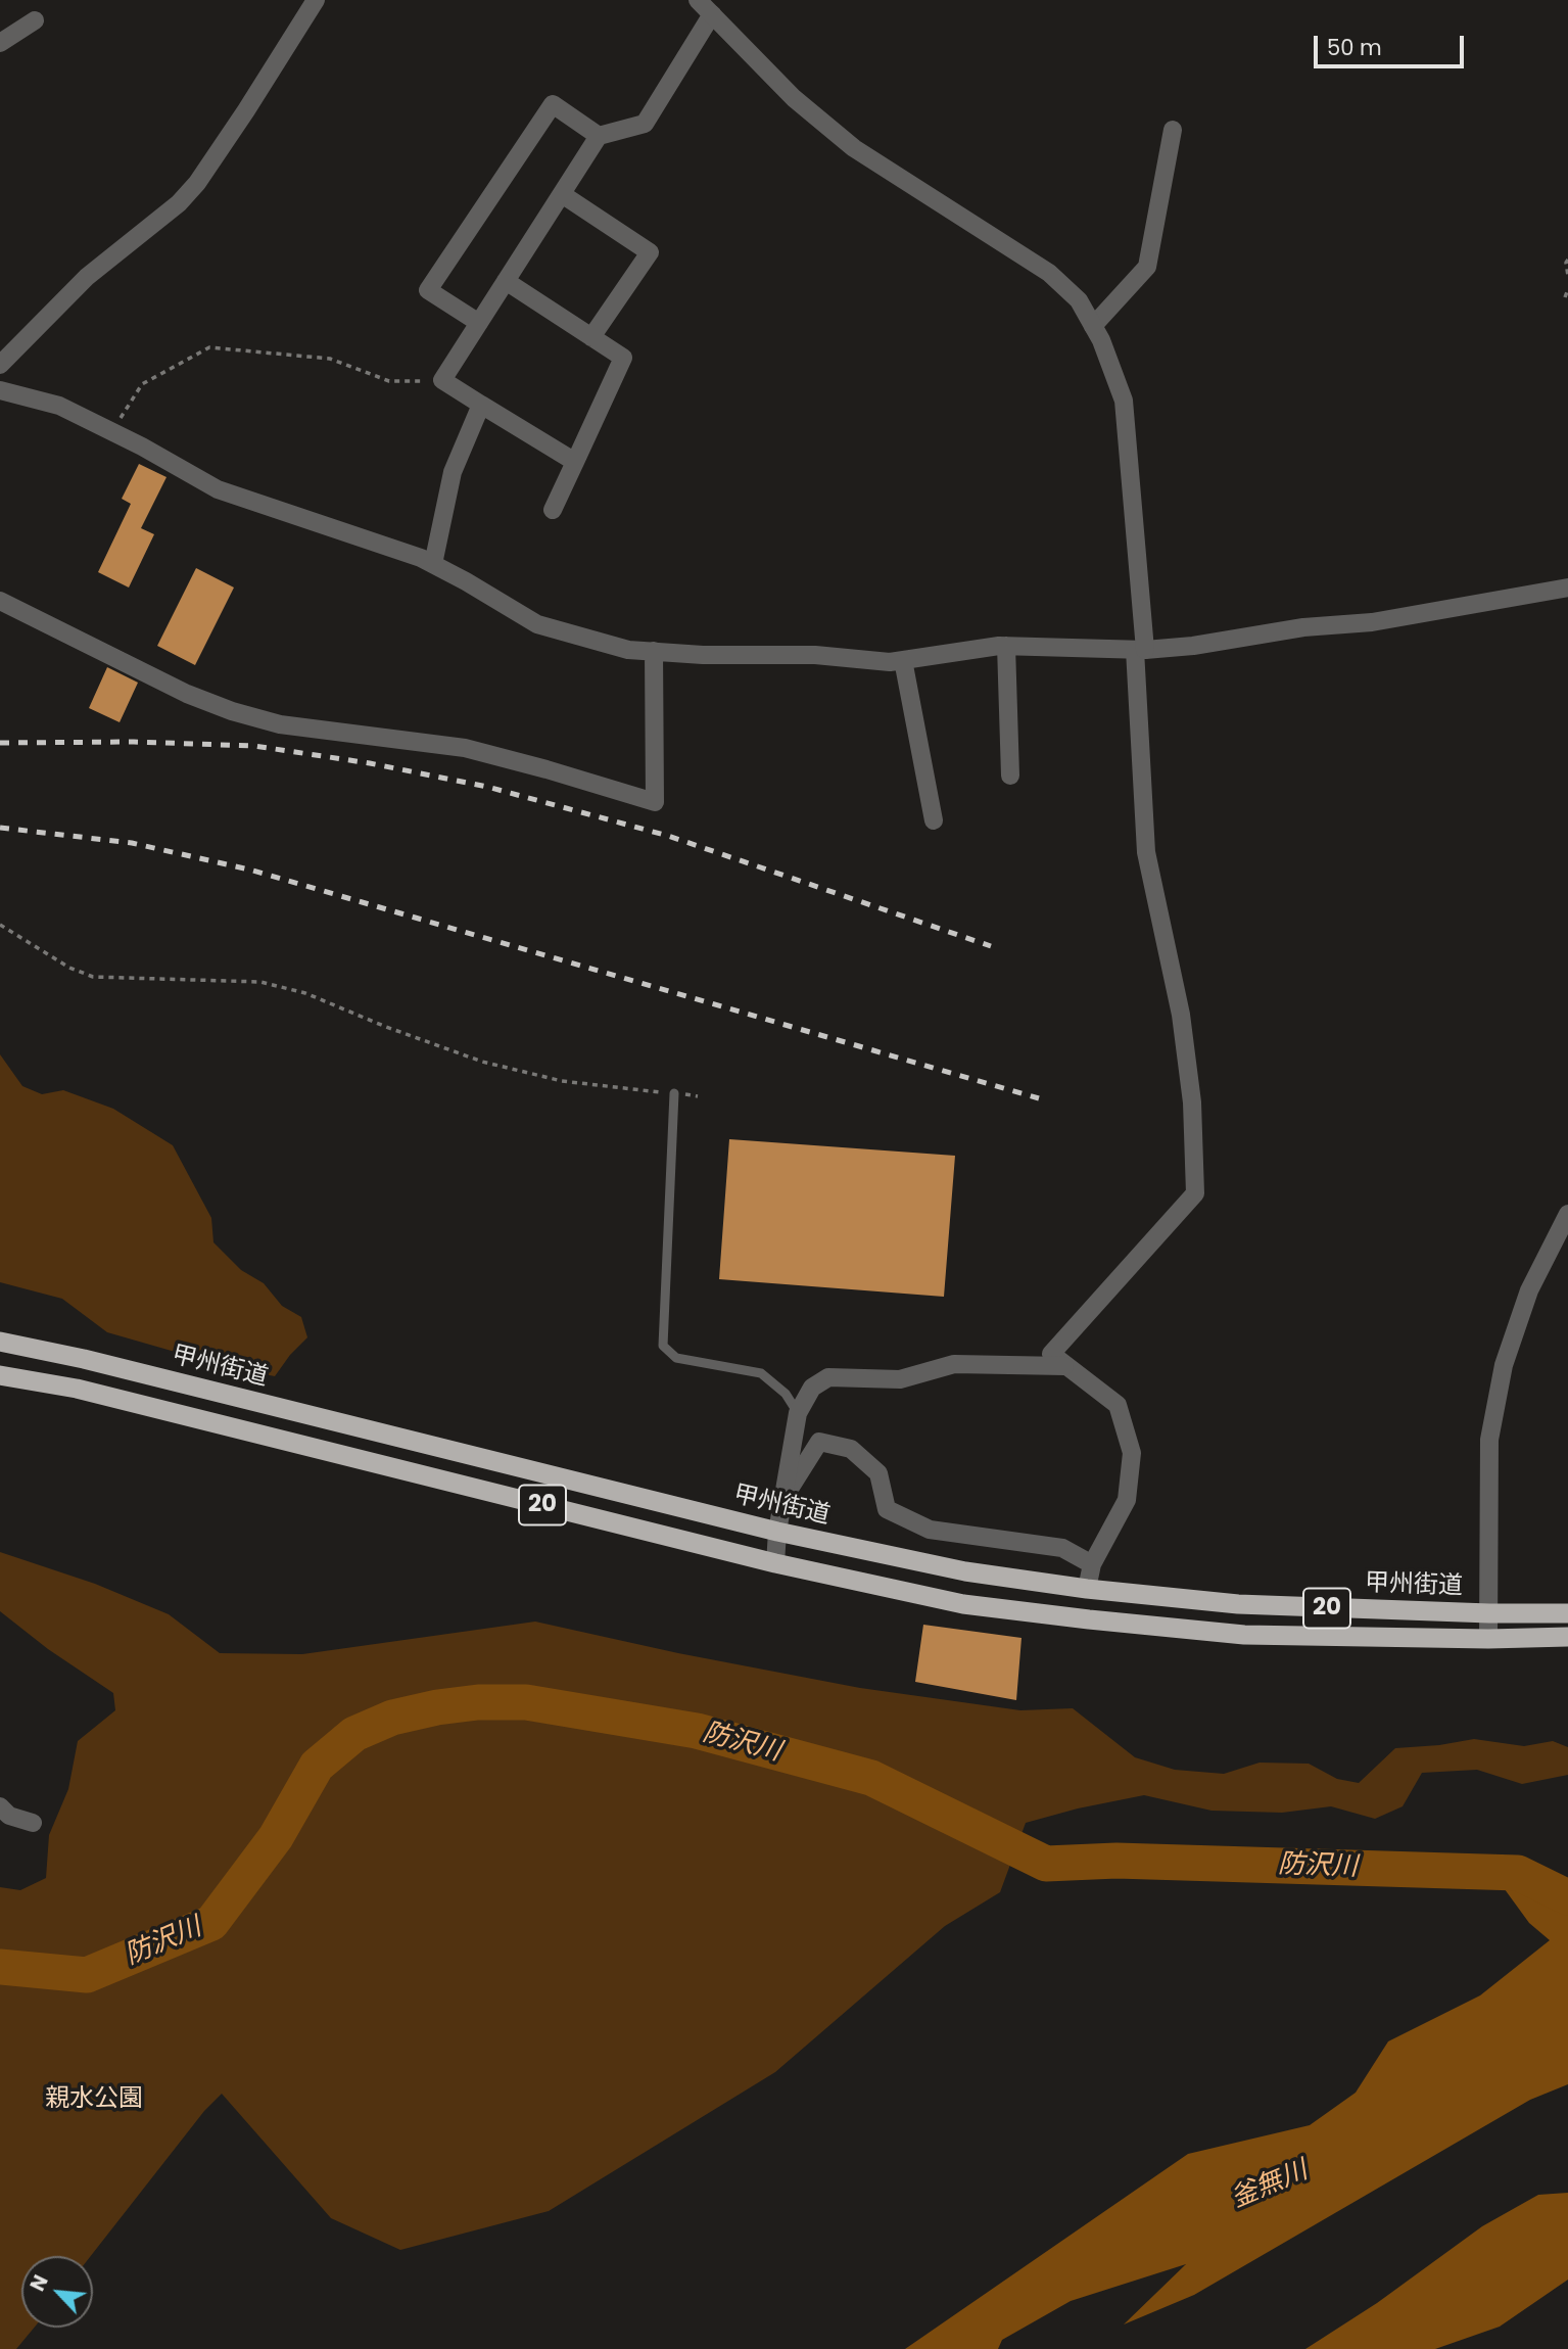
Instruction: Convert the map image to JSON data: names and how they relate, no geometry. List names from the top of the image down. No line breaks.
{"streets":{"highway":["甲州街道","20"]},"water":["防沢川","釜無川"],"parks":["親水公園"],"scale_bar":"50 m","north":"top left"}
